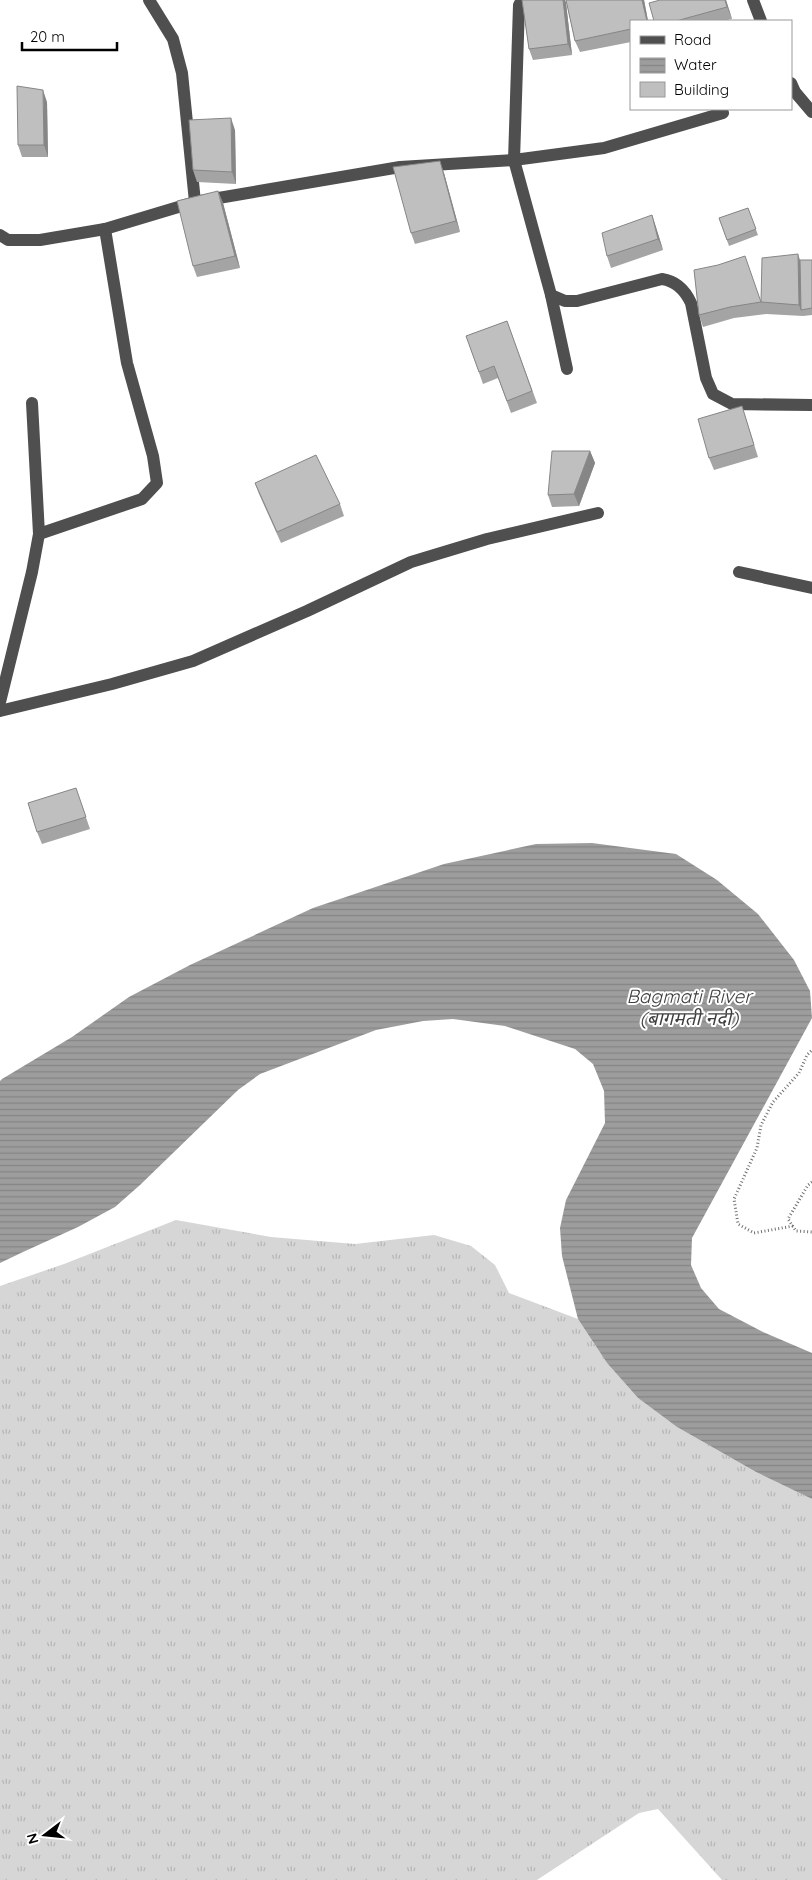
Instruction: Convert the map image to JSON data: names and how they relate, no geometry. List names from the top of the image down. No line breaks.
{"water":["Bagmati River (बागमती नदी)"],"legend":["Road","Water","Building"],"scale_bar":"20 m","north":"left"}
